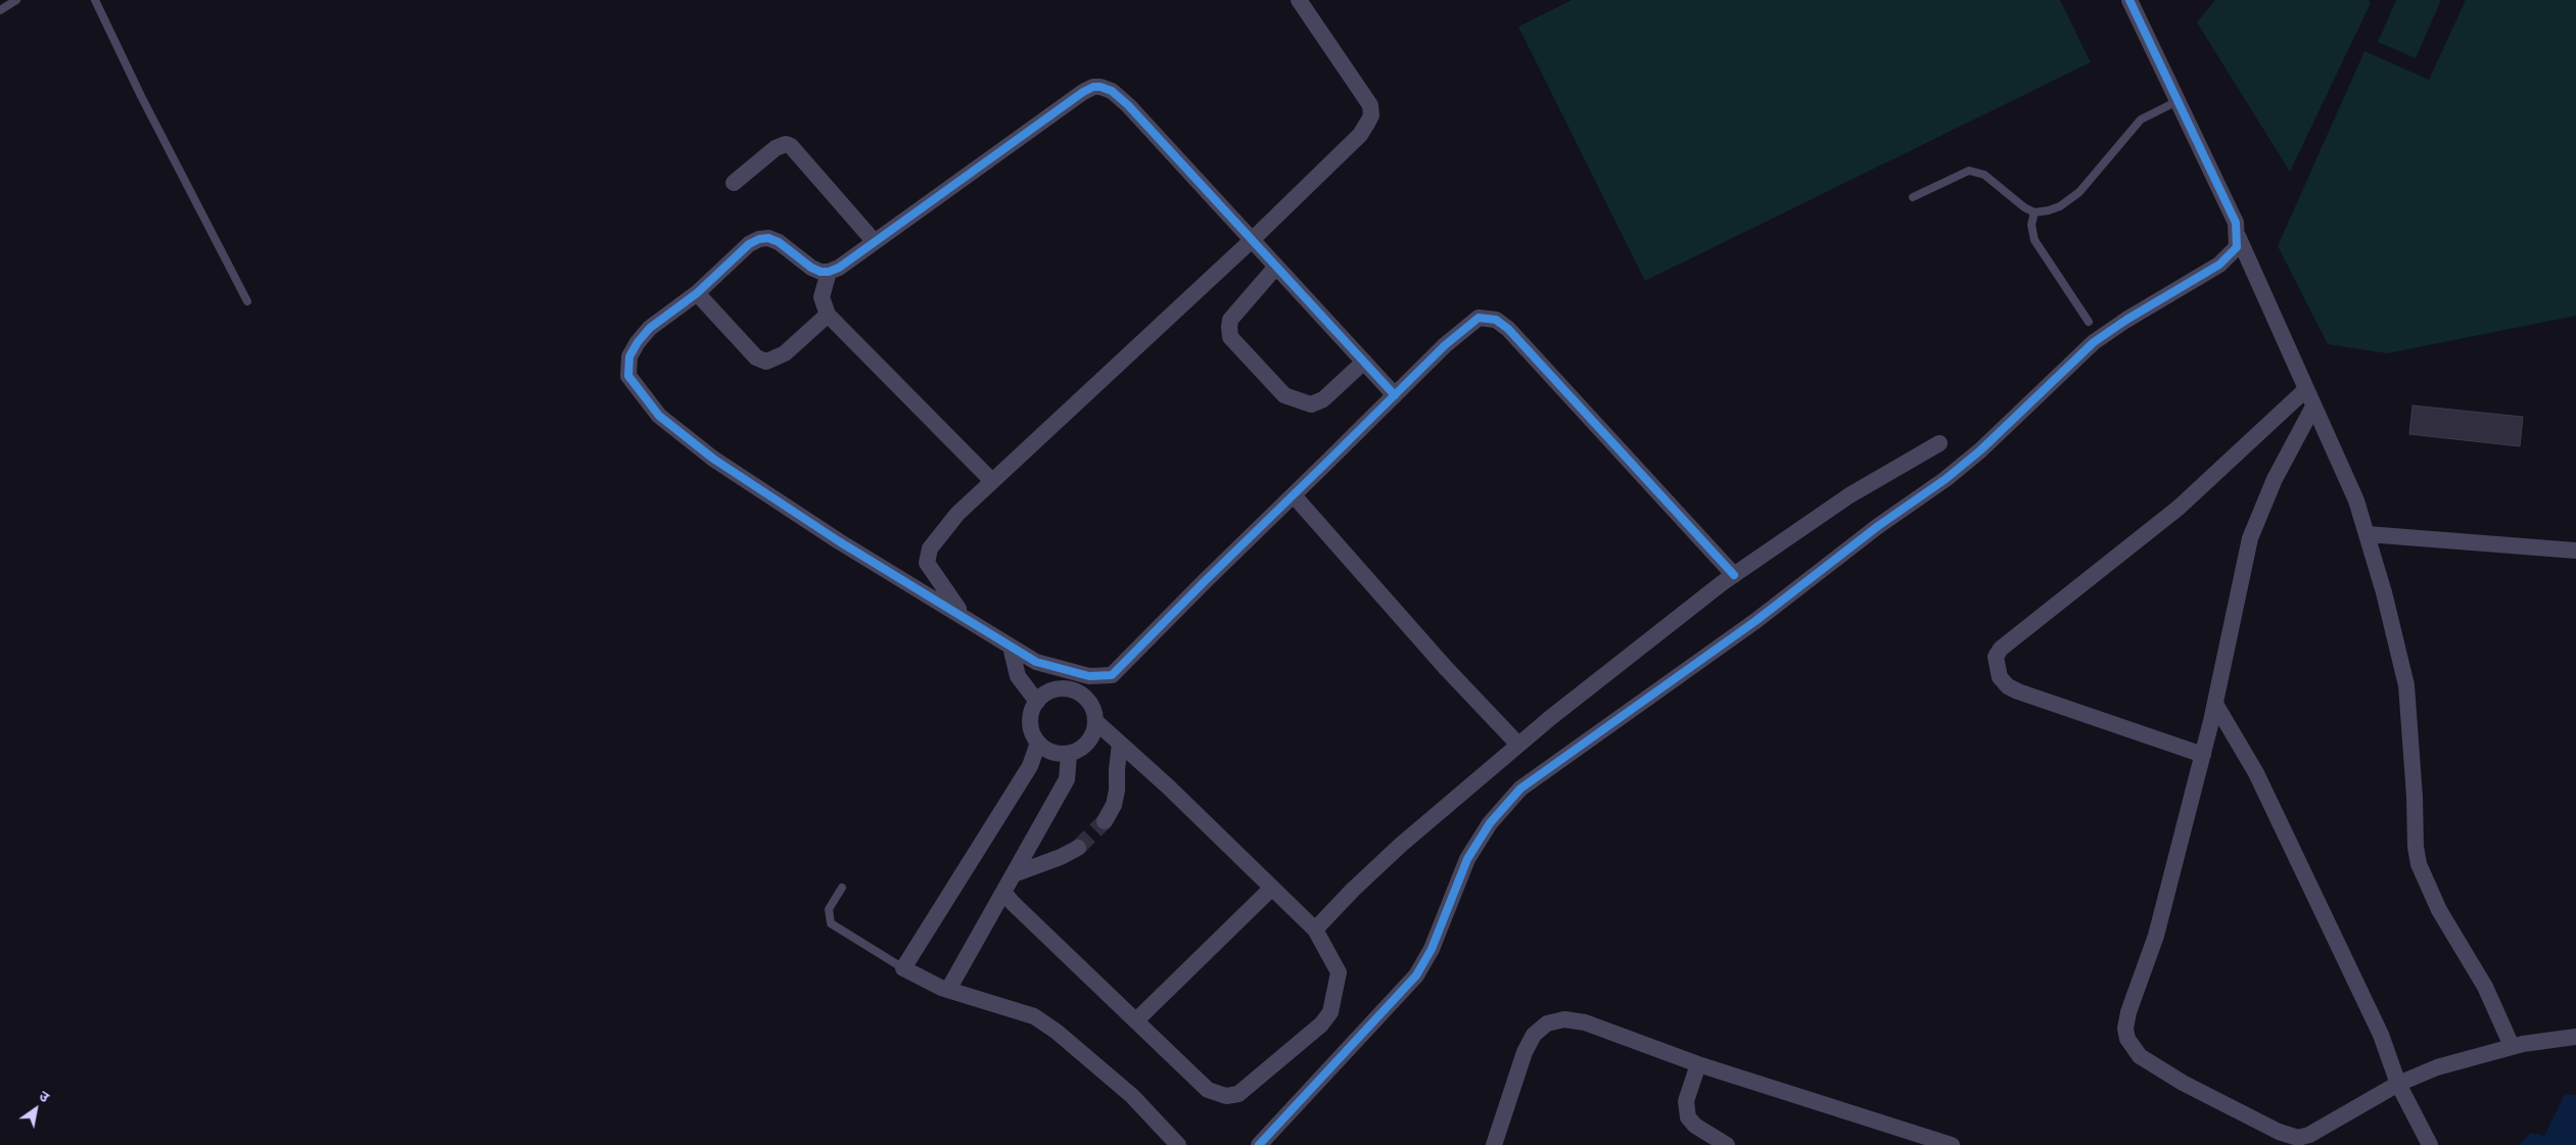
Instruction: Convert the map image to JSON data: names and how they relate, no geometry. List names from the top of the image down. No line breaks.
{"north":"top right"}
